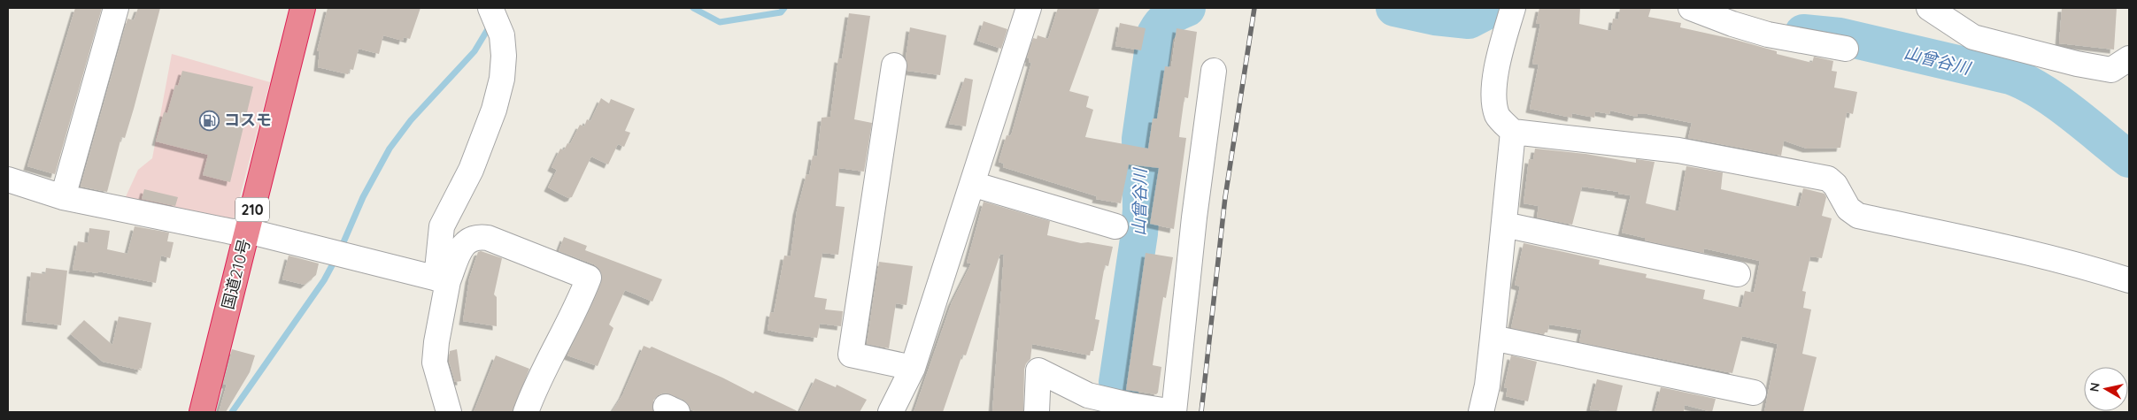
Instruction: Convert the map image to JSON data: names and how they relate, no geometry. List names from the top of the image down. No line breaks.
{"streets":{"highway":["210","国道210号"]},"water":["山曾谷川"],"places":{"fuel station":["コスモ"]},"north":"left"}
